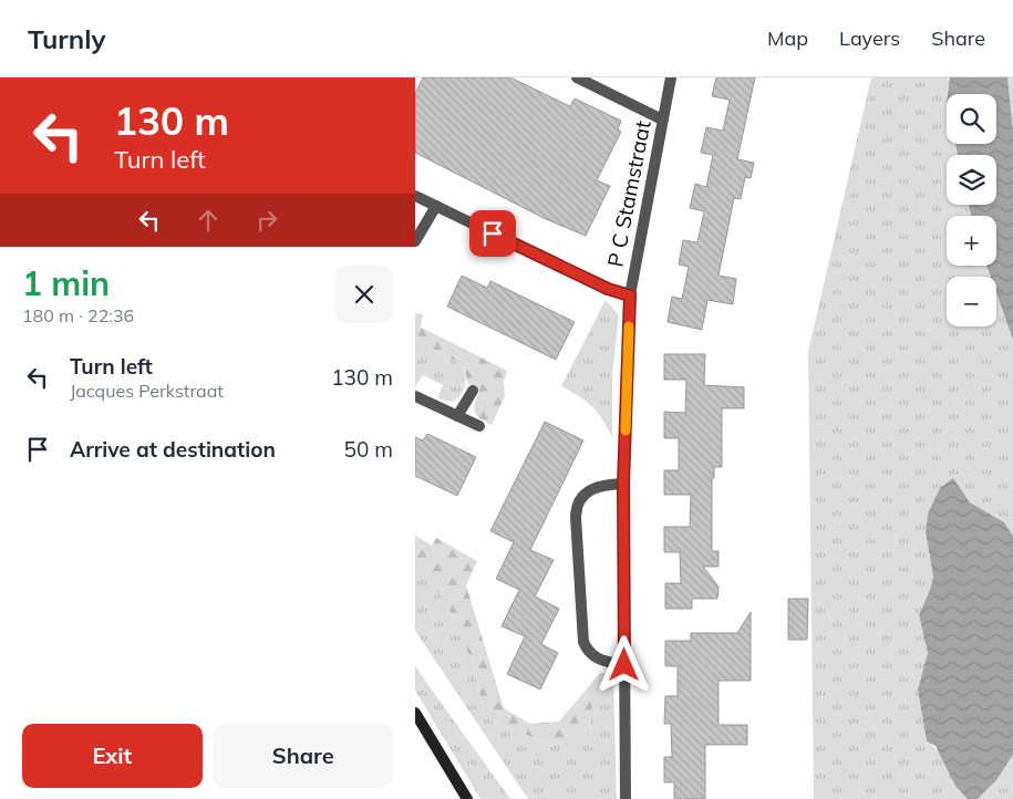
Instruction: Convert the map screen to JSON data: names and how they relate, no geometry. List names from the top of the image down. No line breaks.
{"streets":{"street":["P C Stamstraat"]},"page":{"header":"Turnly","nav":["Map","Layers","Share"],"turn":["130 m","Turn left"],"map_buttons":["+","−"],"heading":["1 min","180 m · 22:36"],"list":[{"name":"Turn left","note":"Jacques Perkstraat","value":"130 m"},{"name":"Arrive at destination","value":"50 m"}],"buttons":["Exit","Share"]}}
